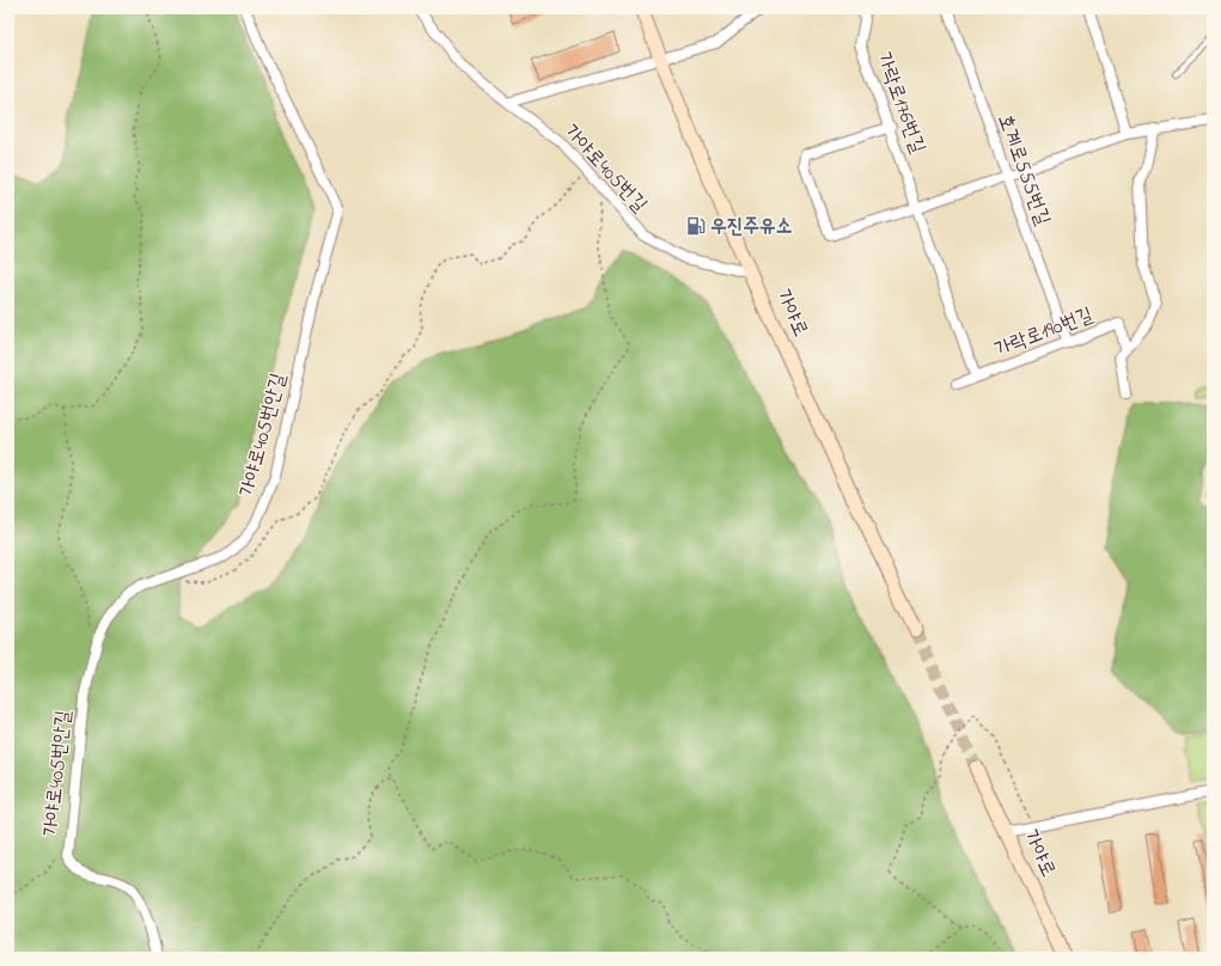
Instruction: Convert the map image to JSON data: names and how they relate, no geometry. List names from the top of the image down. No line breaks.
{"streets":{"main road":["가야로"],"street":["가락로176번길","가야로405번길","호계로555번길","가락로190번길","가야로405번안길"]},"crossings":[["가락로176번길","가락로190번길"],["가야로405번길","가야로"],["호계로555번길","가락로190번길"]],"places":{"fuel station":["우진주유소"]}}
